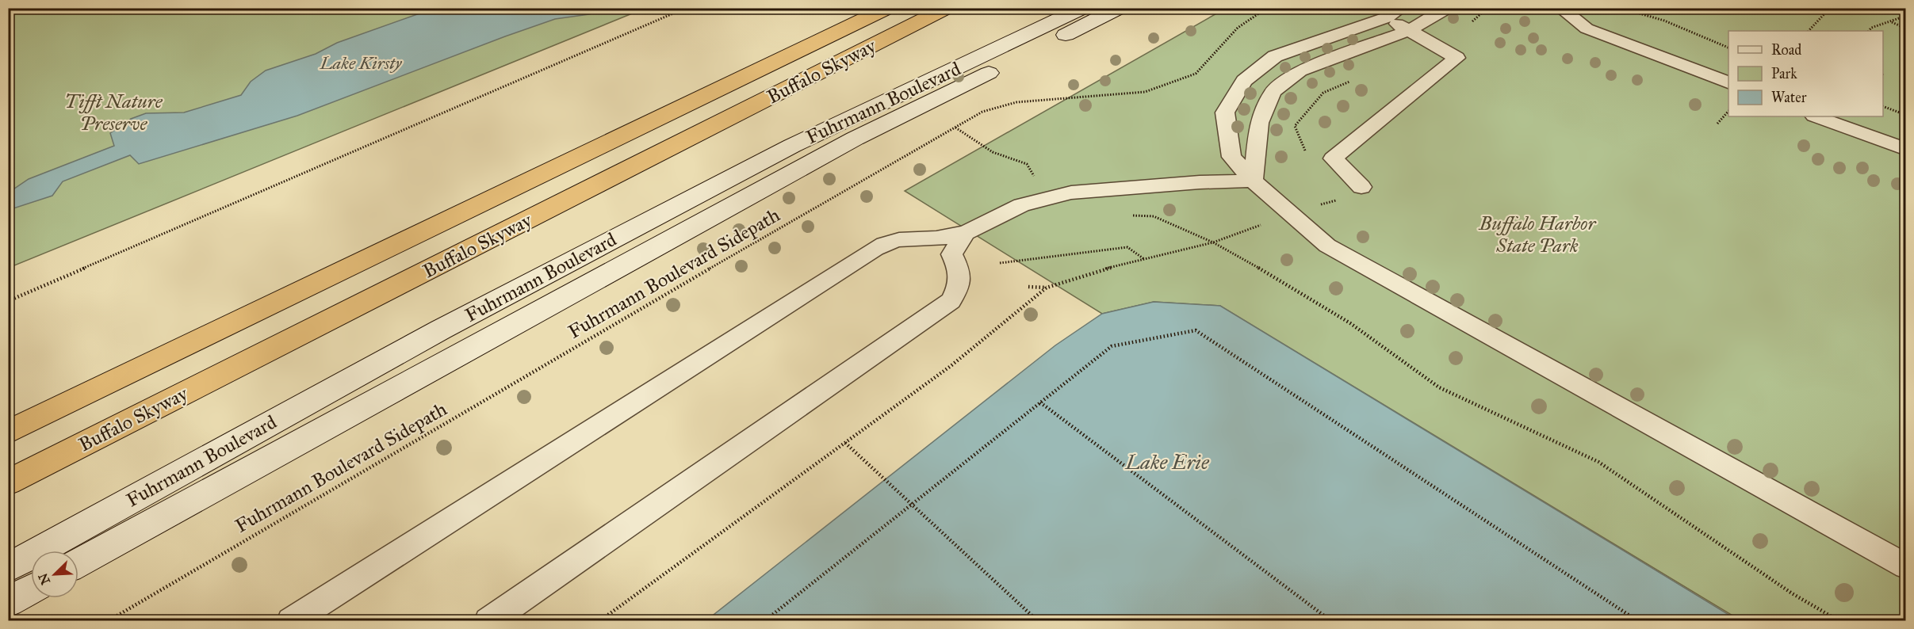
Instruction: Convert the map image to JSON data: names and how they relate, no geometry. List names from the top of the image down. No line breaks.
{"streets":{"highway":["Buffalo Skyway"],"street":["Fuhrmann Boulevard"],"path":["Fuhrmann Boulevard Sidepath"]},"water":["Lake Kirsty","Lake Erie"],"parks":["Tifft Nature Preserve","Buffalo Harbor State Park"],"legend":["Road","Park","Water"],"north":"bottom left"}
